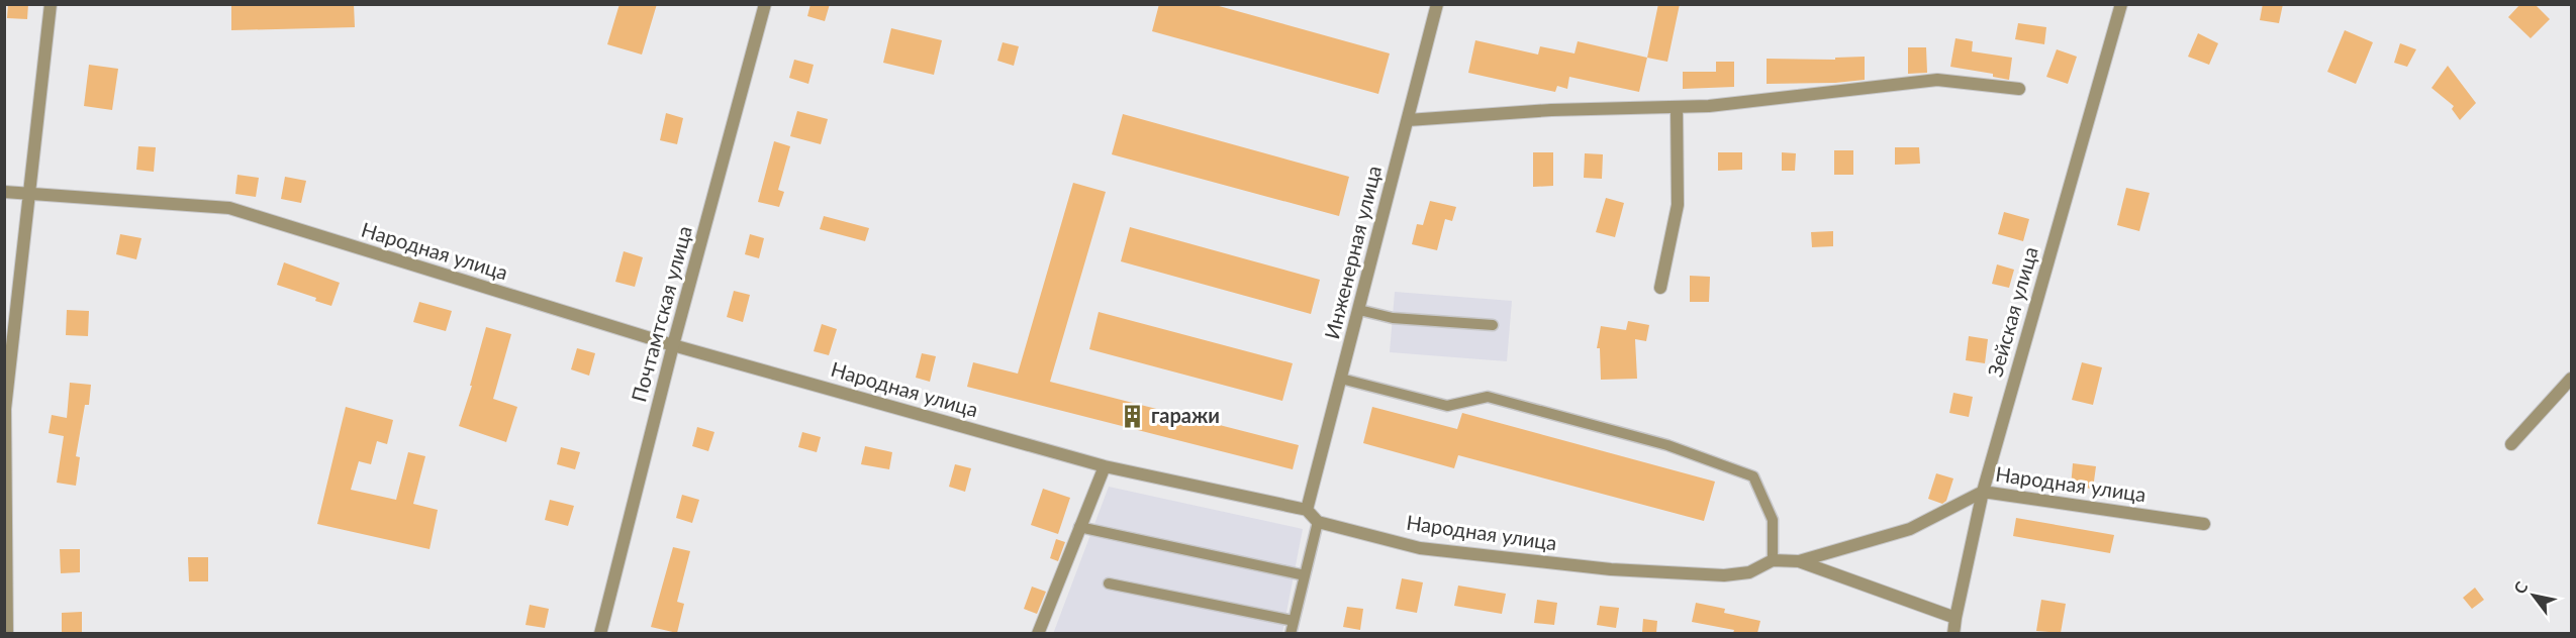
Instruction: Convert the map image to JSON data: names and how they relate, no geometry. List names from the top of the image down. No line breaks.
{"streets":{"street":["Народная улица","Инженерная улица","Зейская улица","Почтамтская улица"]},"crossings":[["Народная улица","Инженерная улица"],["Народная улица","Зейская улица"],["Народная улица","Почтамтская улица"]],"places":{"building":["гаражи"]},"north":"top left"}
